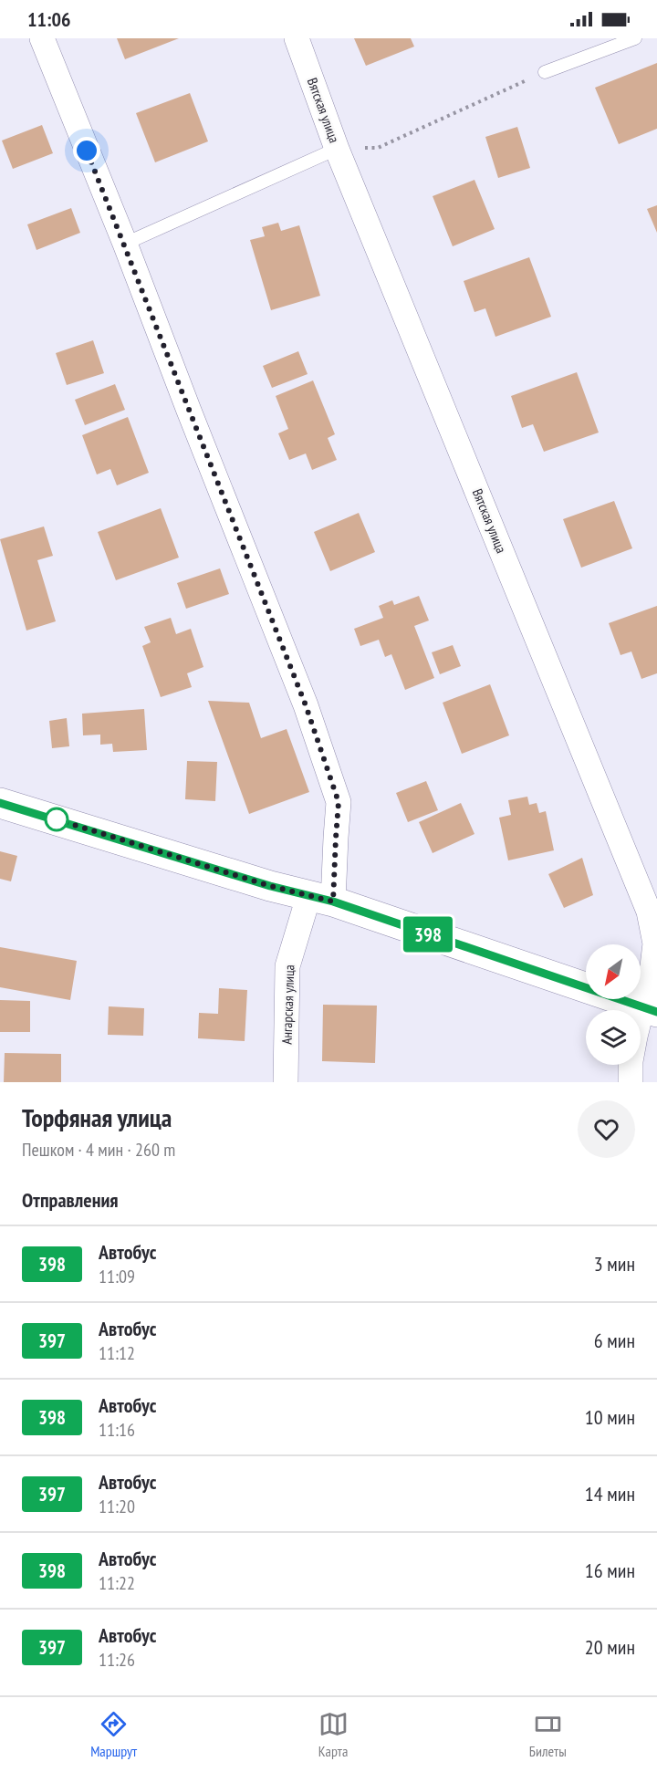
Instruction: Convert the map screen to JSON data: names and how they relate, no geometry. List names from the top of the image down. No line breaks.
{"streets":{"street":["Вятская улица","Ангарская улица"]},"lines":["bus line 398"],"north":"bottom left","page":{"status":"11:06","on_map":"398","heading":[["Торфяная улица","Пешком · 4 мин · 260 m"],"Отправления"],"list":[{"mark":"398","name":"Автобус","note":"11:09","value":"3 мин"},{"mark":"397","name":"Автобус","note":"11:12","value":"6 мин"},{"mark":"398","name":"Автобус","note":"11:16","value":"10 мин"},{"mark":"397","name":"Автобус","note":"11:20","value":"14 мин"},{"mark":"398","name":"Автобус","note":"11:22","value":"16 мин"},{"mark":"397","name":"Автобус","note":"11:26","value":"20 мин"}],"tabs":["Маршрут","Карта","Билеты"]}}
